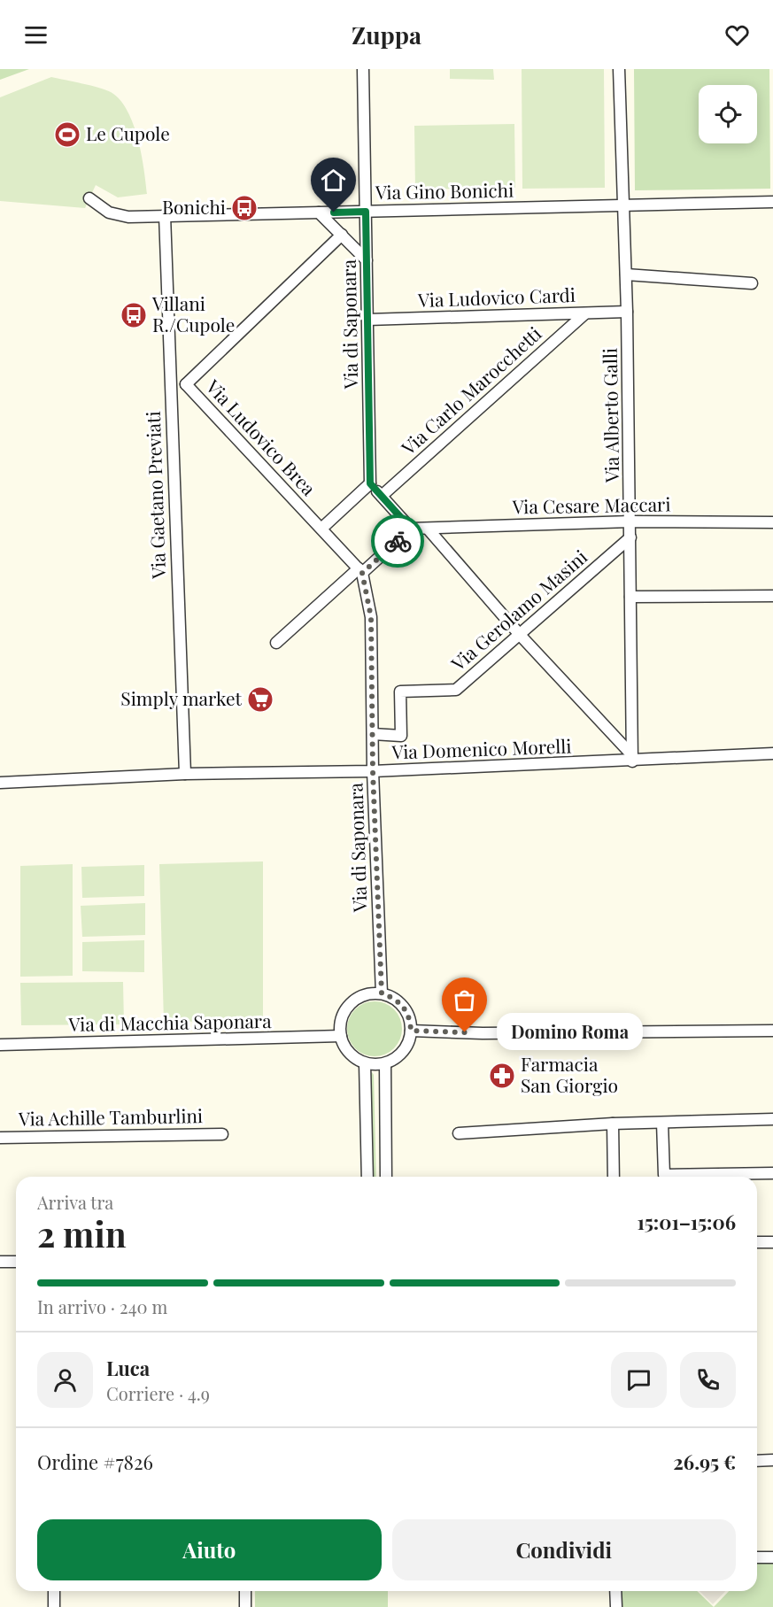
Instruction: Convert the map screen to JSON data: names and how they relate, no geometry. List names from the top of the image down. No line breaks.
{"streets":{"street":["Via Gino Bonichi","Via Ludovico Cardi","Via di Saponara","Via Carlo Marocchetti","Via Alberto Galli","Via Ludovico Brea","Via Gaetano Previati","Via Cesare Maccari","Via Gerolamo Masini","Via Domenico Morelli","Via di Macchia Saponara","Via Achille Tamburlini"]},"crossings":[["Via Gino Bonichi","Via di Saponara"],["Via Gino Bonichi","Via Alberto Galli"],["Via Gino Bonichi","Via Gaetano Previati"],["Via Ludovico Cardi","Via di Saponara"],["Via Ludovico Cardi","Via Carlo Marocchetti"],["Via Ludovico Cardi","Via Alberto Galli"],["Via di Saponara","Via Ludovico Brea"],["Via di Saponara","Via Gerolamo Masini"],["Via di Saponara","Via Domenico Morelli"],["Via di Saponara","Via di Macchia Saponara"],["Via Alberto Galli","Via Cesare Maccari"],["Via Alberto Galli","Via Gerolamo Masini"],["Via Alberto Galli","Via Domenico Morelli"],["Via Ludovico Brea","Via Gaetano Previati"],["Via Gaetano Previati","Via Domenico Morelli"]],"places":{"sports":["Le Cupole"],"bus stop":["Bonichi","Villani R./Cupole"],"supermarket":["Simply market"],"other":["Domino Roma"],"pharmacy":["Farmacia San Giorgio"]},"page":{"header":"Zuppa","bubble":"Domino Roma","heading":["2 min","Arriva tra","15:01–15:06"],"panel":["Luca","Corriere · 4.9","Ordine #7826","26.95 €"],"bar":"In arrivo · 240 m","buttons":["Aiuto","Condividi"]}}
